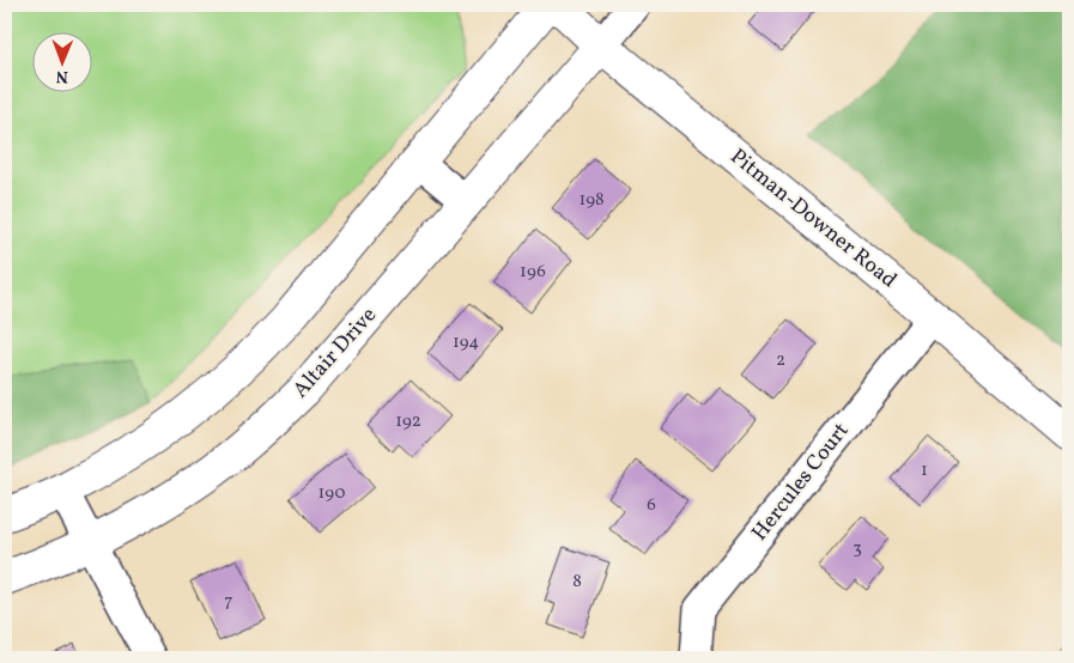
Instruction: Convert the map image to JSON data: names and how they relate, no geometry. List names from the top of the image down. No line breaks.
{"streets":{"street":["Pitman-Downer Road","Altair Drive","Hercules Court"]},"crossings":[["Pitman-Downer Road","Altair Drive"],["Pitman-Downer Road","Hercules Court"]],"house_numbers":["198","196","194","2","192","1","190","6","3","8","7"],"north":"bottom"}
